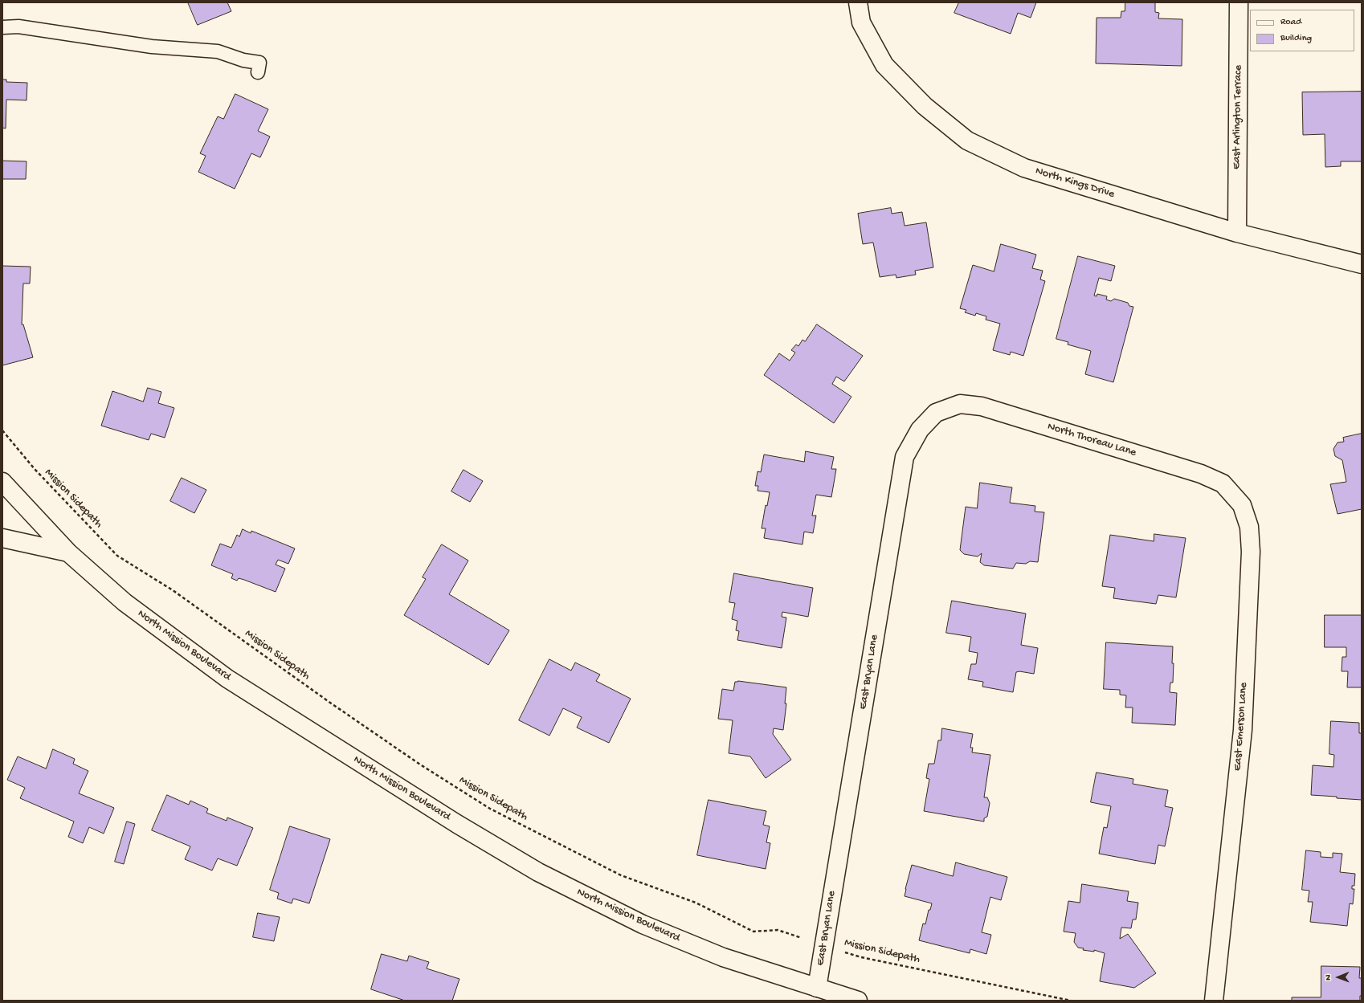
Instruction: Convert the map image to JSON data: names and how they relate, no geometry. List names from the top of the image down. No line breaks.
{"streets":{"street":["East Arlington Terrace","North Kings Drive","North Thoreau Lane","North Mission Boulevard","East Bryan Lane","East Emerson Lane"],"path":["Mission Sidepath"]},"crossings":[["East Arlington Terrace","North Kings Drive"],["North Thoreau Lane","East Bryan Lane"],["North Thoreau Lane","East Emerson Lane"],["Mission Sidepath","East Bryan Lane"],["North Mission Boulevard","East Bryan Lane"]],"legend":["Road","Building"],"north":"left"}
